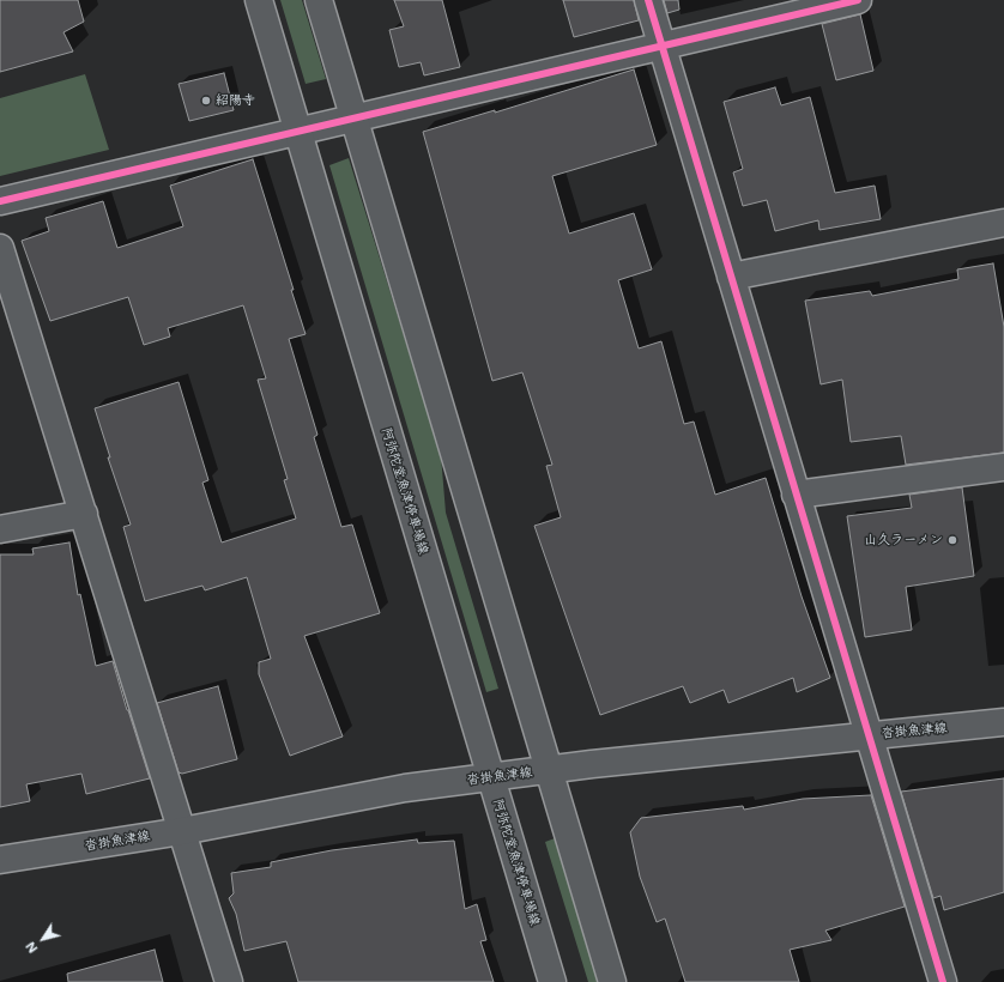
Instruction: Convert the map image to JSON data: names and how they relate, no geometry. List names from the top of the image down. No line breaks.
{"streets":{"street":["阿弥陀堂魚津停車場線","沓掛魚津線"]},"crossings":[["阿弥陀堂魚津停車場線","沓掛魚津線"]],"places":["紹陽寺","山久ラーメン"],"north":"bottom left"}
